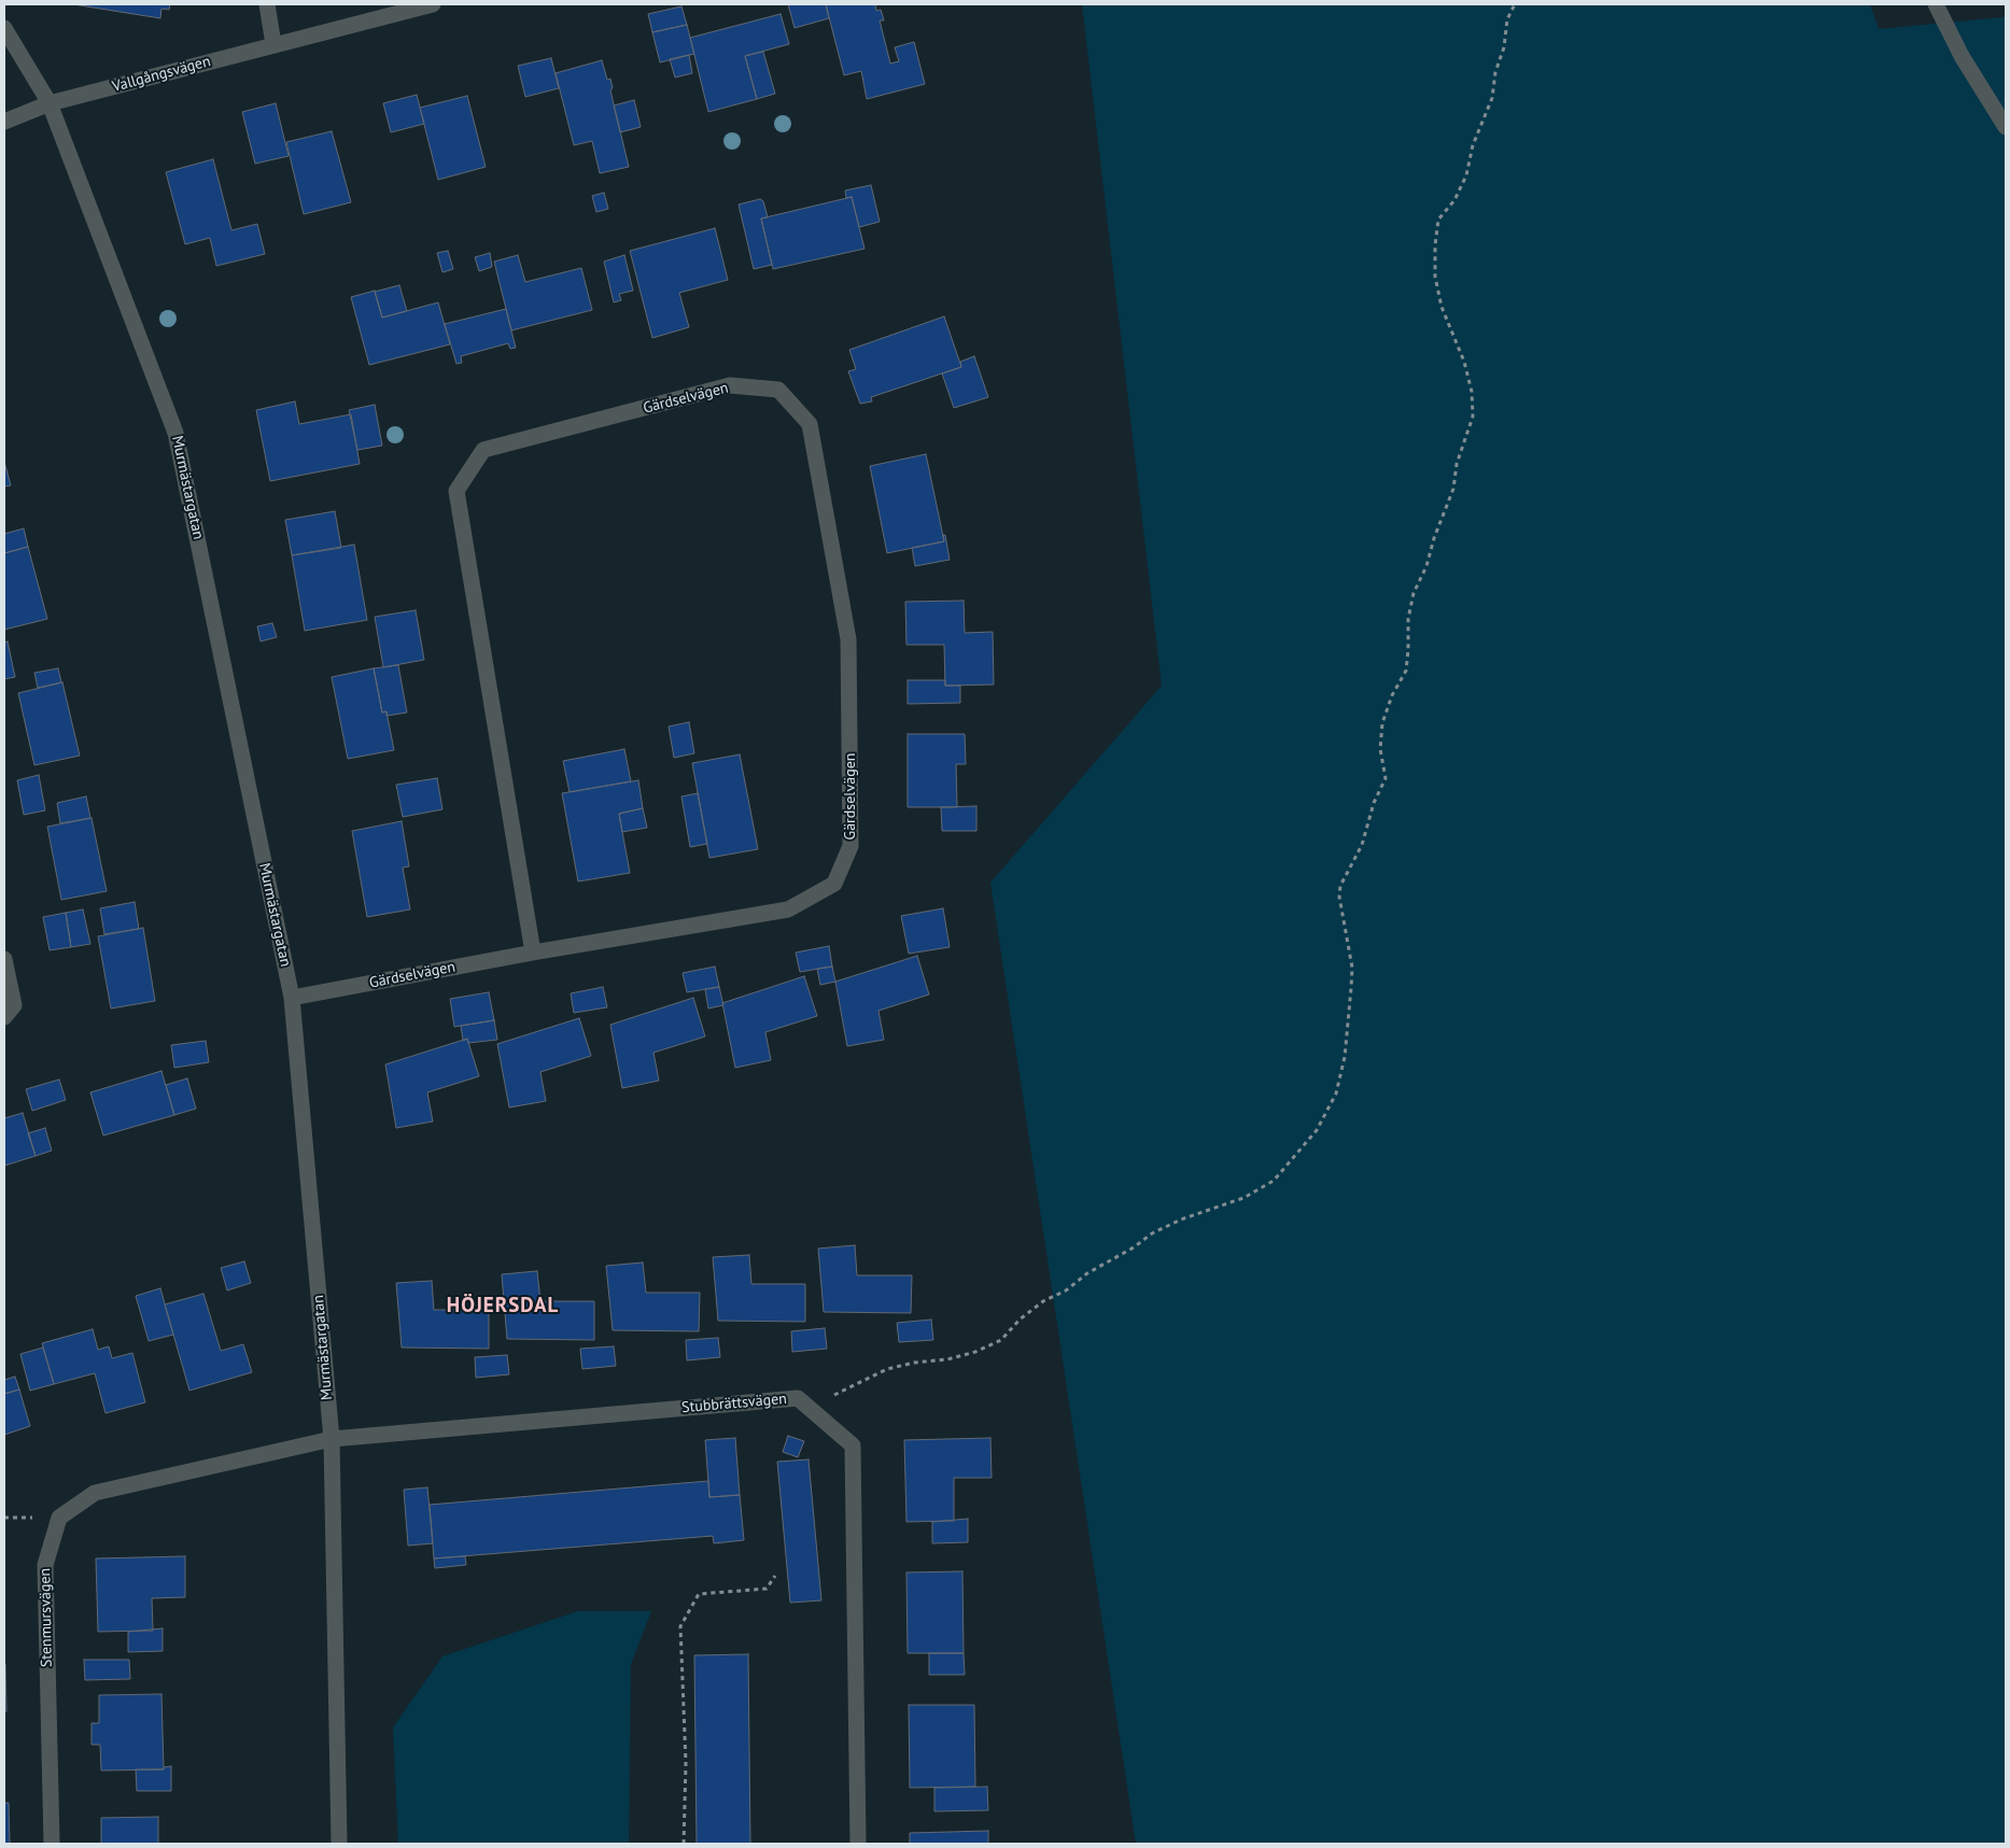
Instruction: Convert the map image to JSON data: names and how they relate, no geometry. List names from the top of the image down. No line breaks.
{"streets":{"street":["Vallgångsvägen","Gärdselvägen","Murmästargatan","Stubbrättsvägen","Stenmursvägen"]},"crossings":[["Vallgångsvägen","Murmästargatan"],["Gärdselvägen","Murmästargatan"],["Murmästargatan","Stubbrättsvägen"],["Murmästargatan","Stenmursvägen"],["Stubbrättsvägen","Stenmursvägen"]],"districts":["HÖJERSDAL"]}
